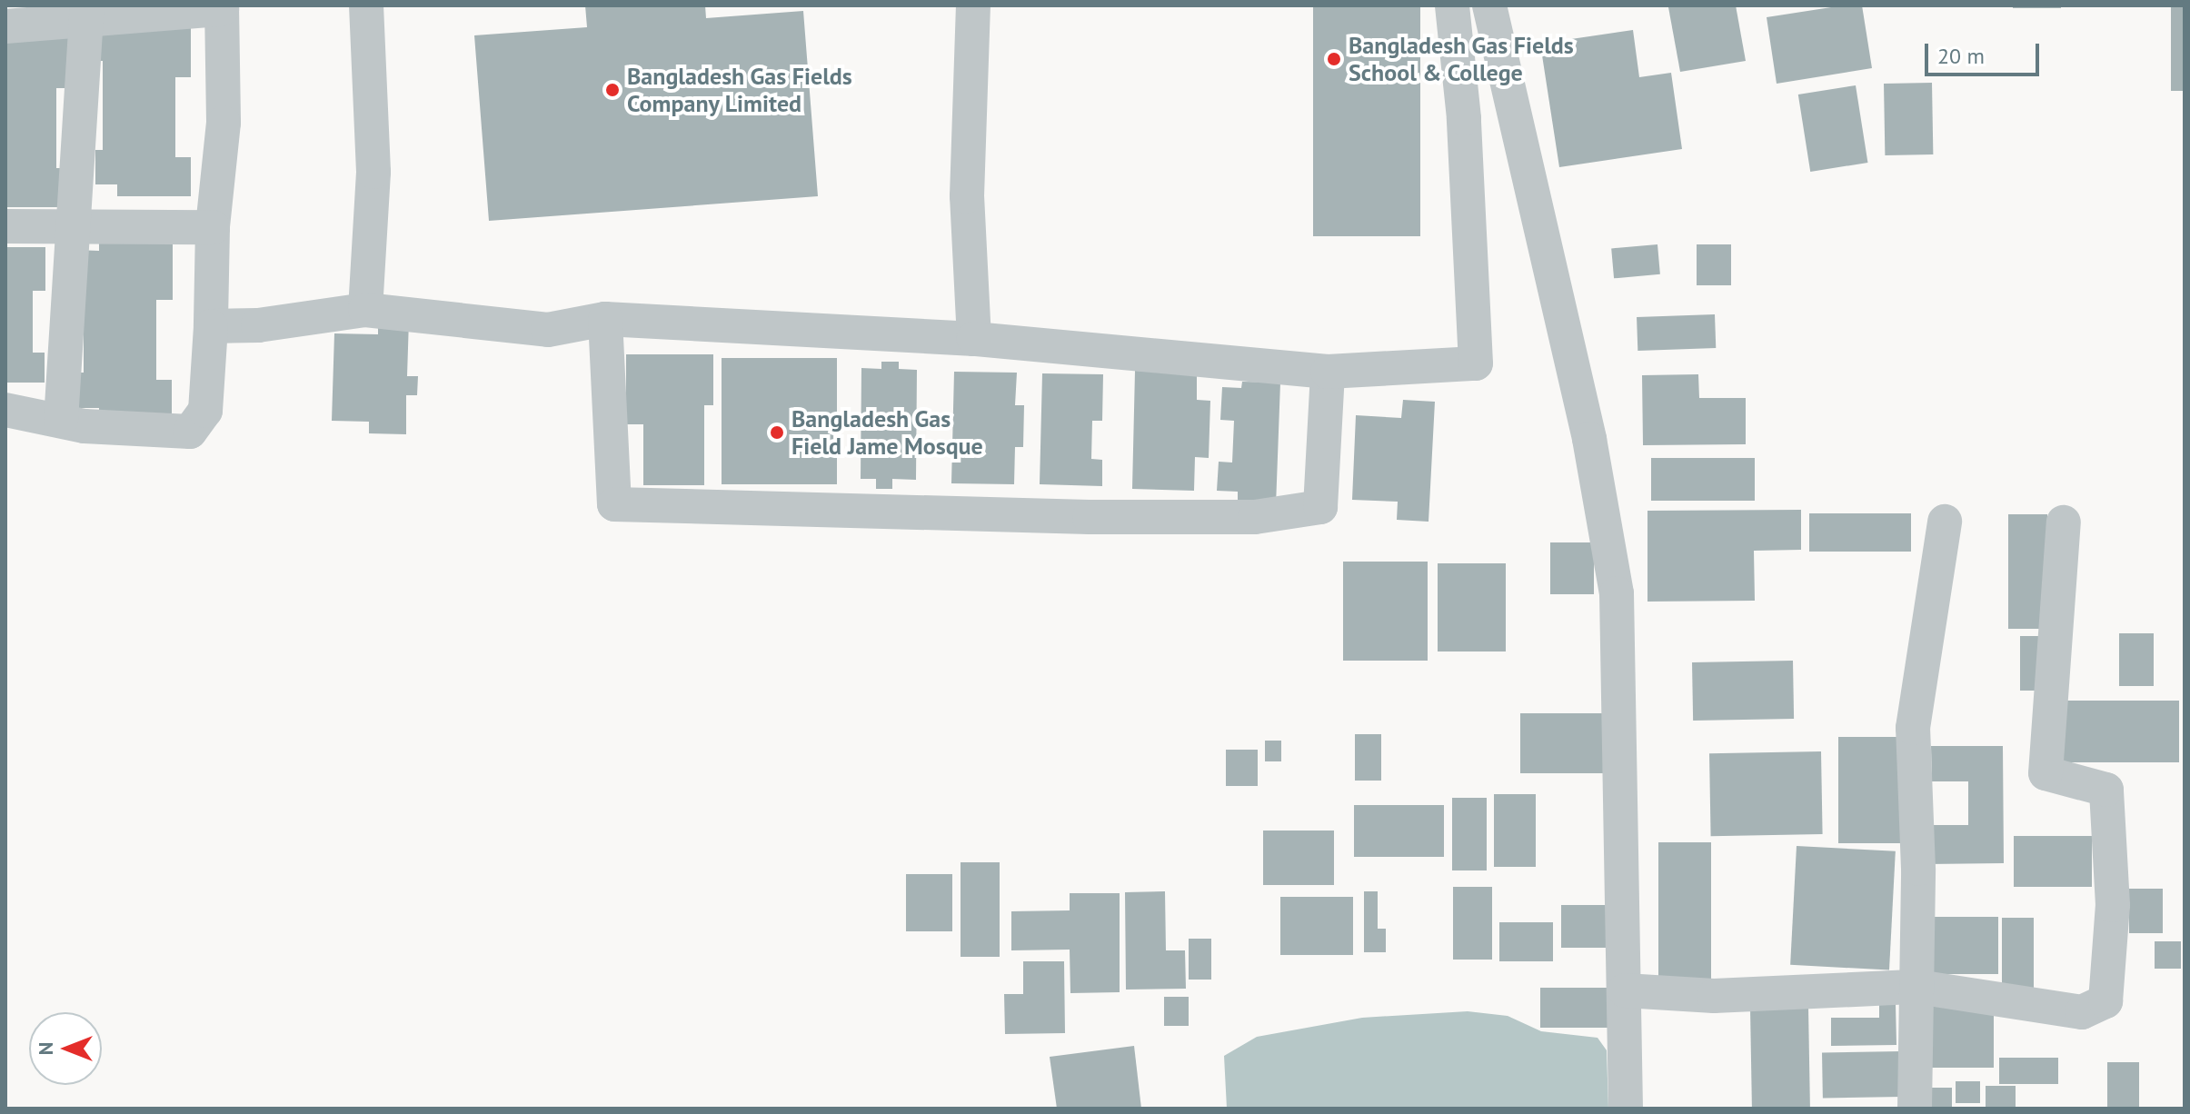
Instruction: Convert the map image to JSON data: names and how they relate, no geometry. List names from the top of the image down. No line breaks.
{"places":["Bangladesh Gas Fields School & College","Bangladesh Gas Fields Company Limited","Bangladesh Gas Field Jame Mosque"],"scale_bar":"20 m","north":"left"}
